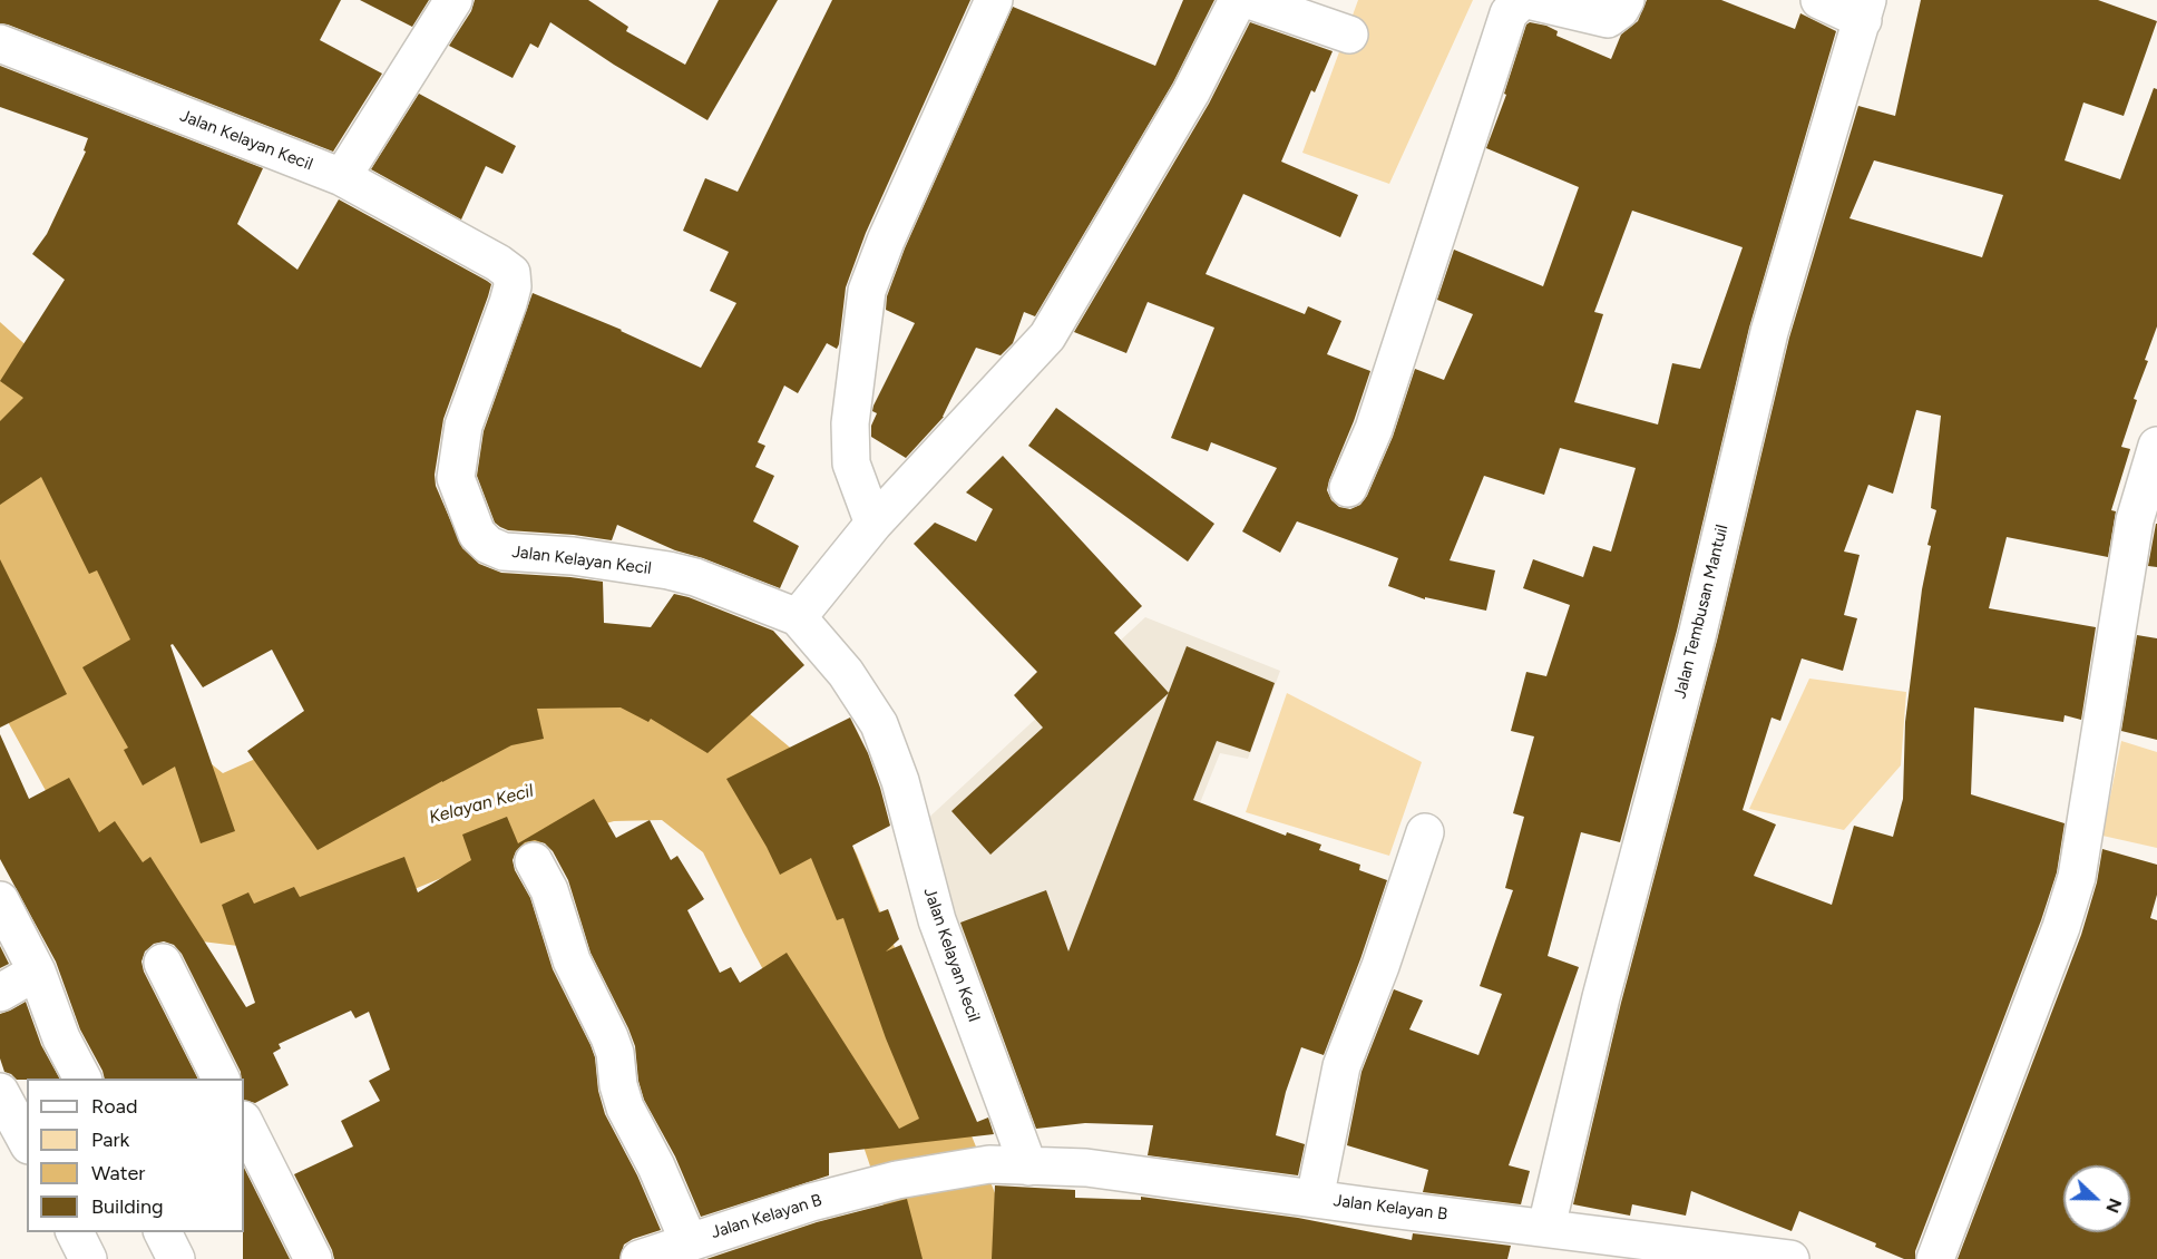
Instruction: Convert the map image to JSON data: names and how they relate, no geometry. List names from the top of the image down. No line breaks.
{"streets":{"street":["Jalan Kelayan Kecil","Jalan Tembusan Mantuil","Jalan Kelayan B"]},"crossings":[["Jalan Kelayan Kecil","Jalan Kelayan B"],["Jalan Tembusan Mantuil","Jalan Kelayan B"]],"water":["Kelayan Kecil"],"legend":["Road","Park","Water","Building"],"north":"right"}
